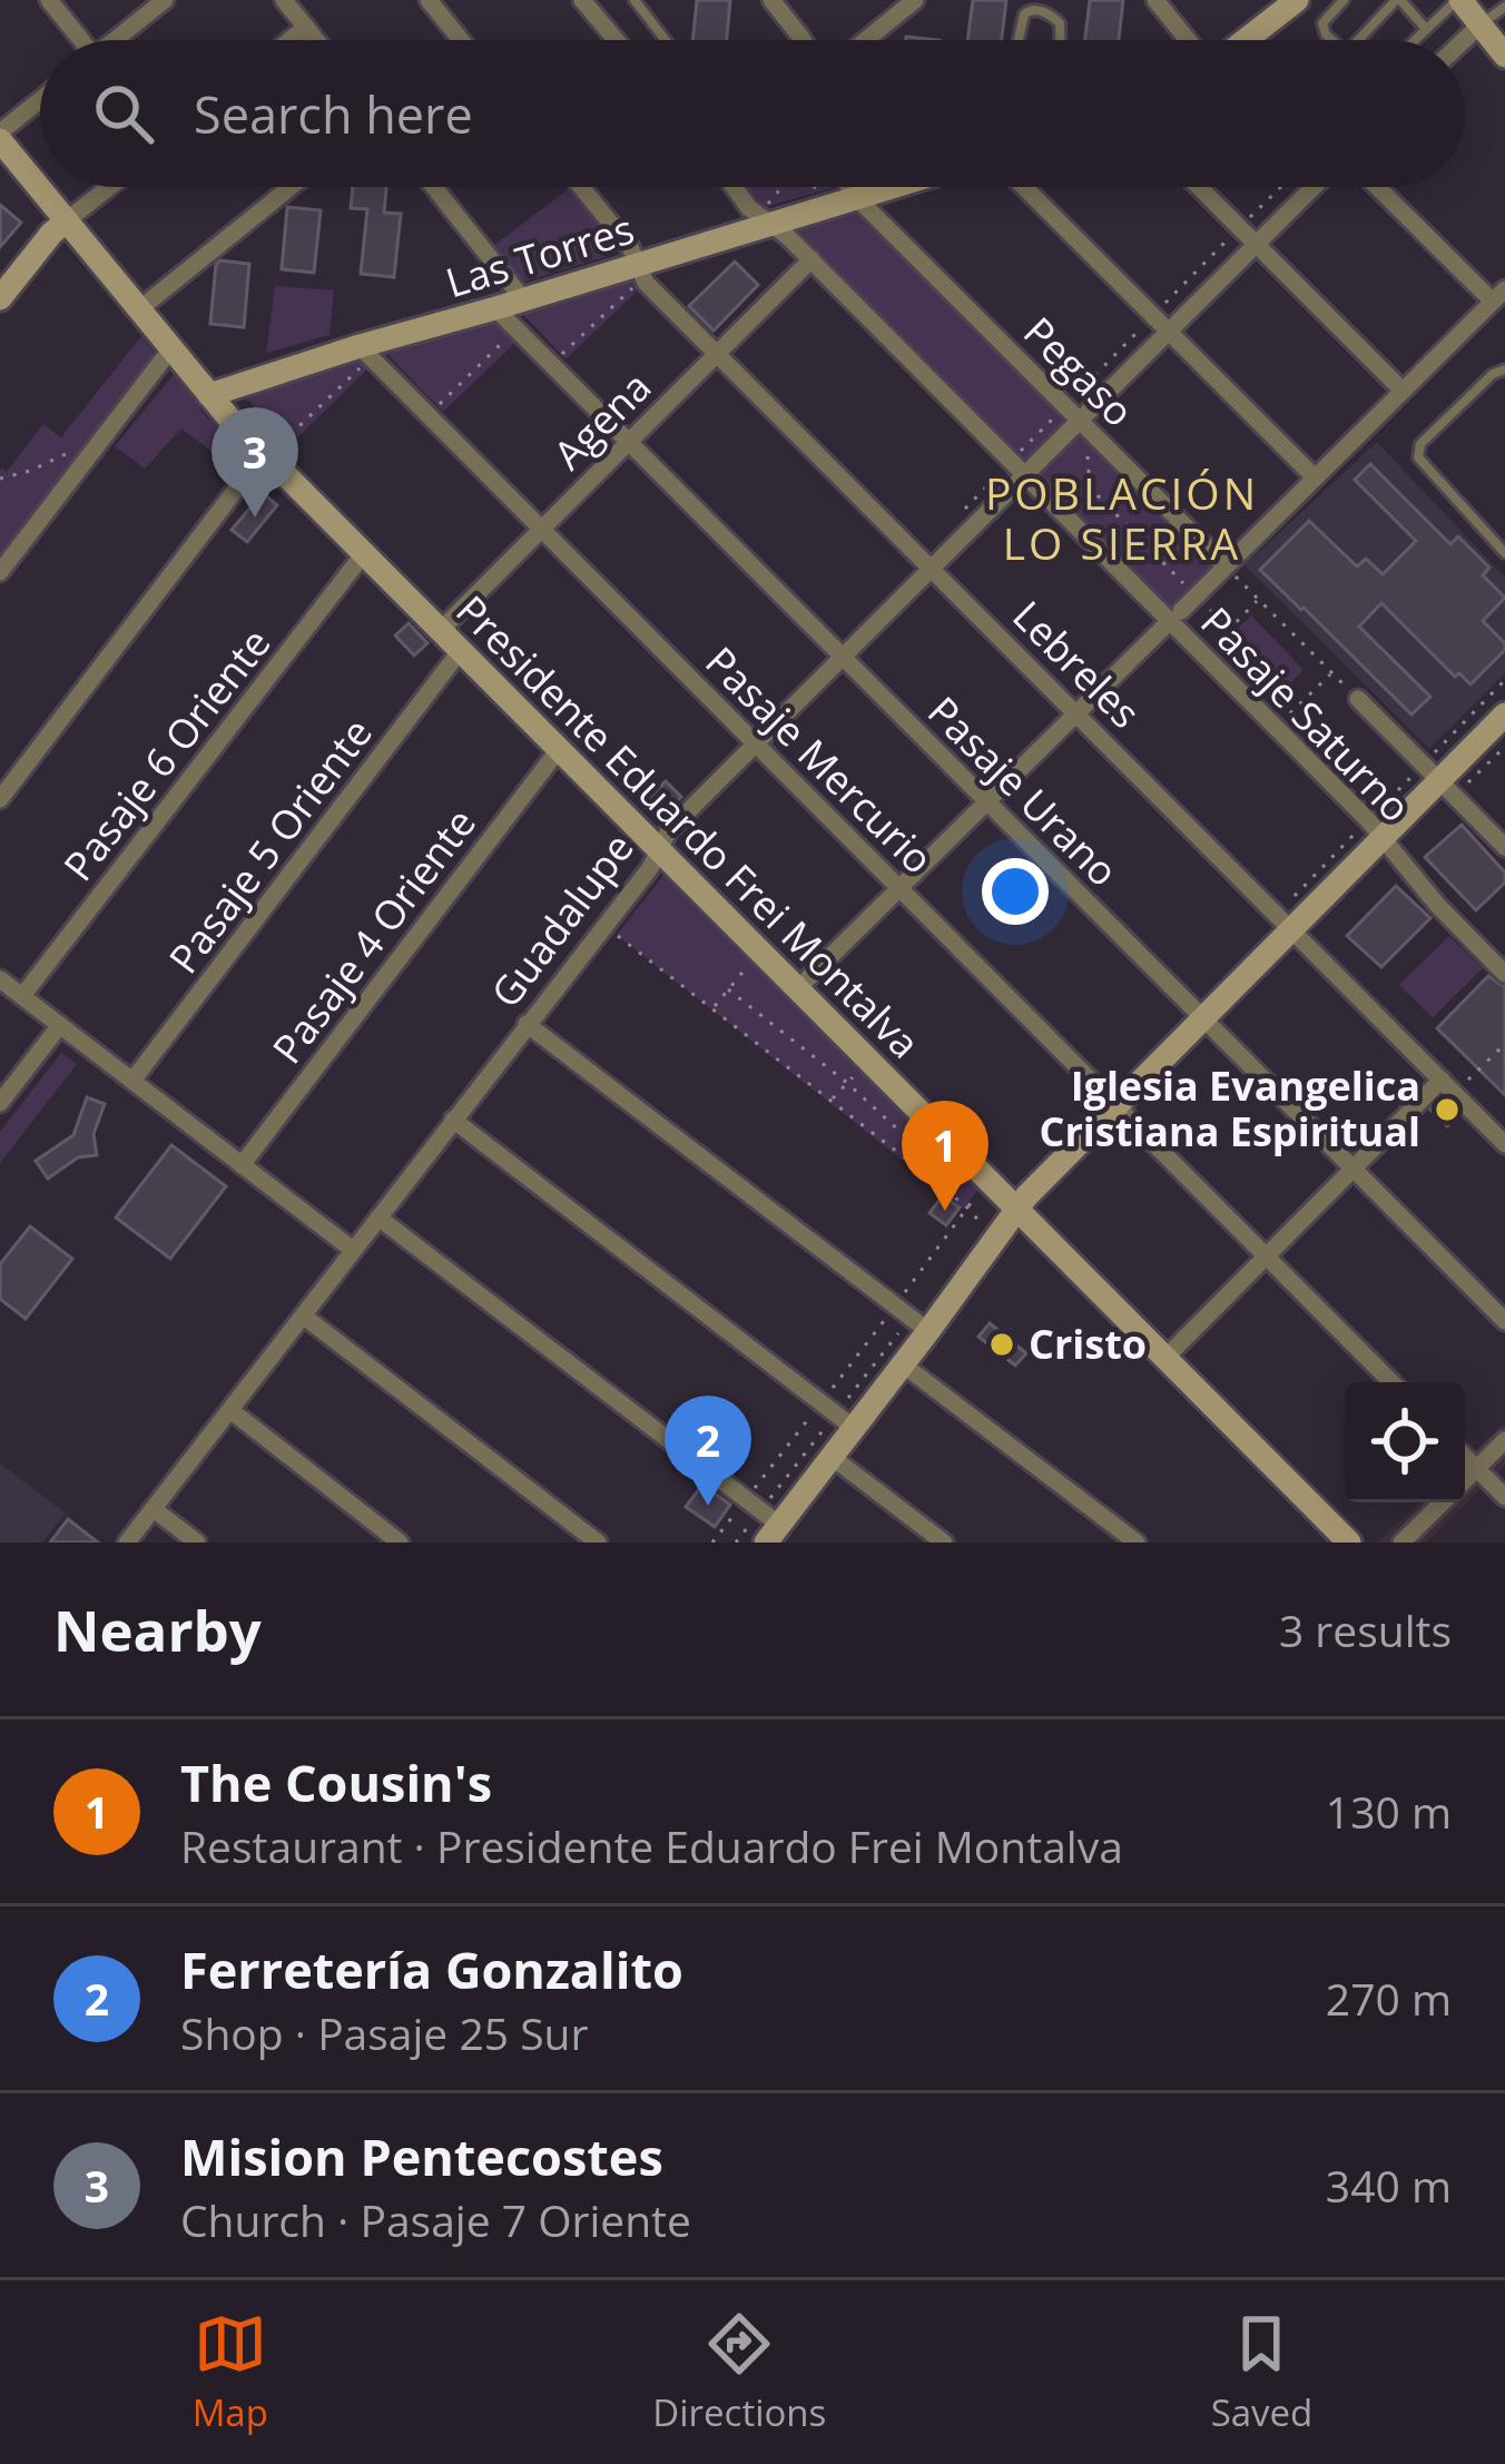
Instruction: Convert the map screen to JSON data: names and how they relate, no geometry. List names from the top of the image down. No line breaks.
{"streets":{"street":["Las Torres","Pegaso","Agena","Lebreles","Pasaje Saturno","Pasaje 6 Oriente","Pasaje Mercurio","Pasaje Urano","Presidente Eduardo Frei Montalva","Pasaje 5 Oriente","Guadalupe","Pasaje 4 Oriente"]},"crossings":[["Las Torres","Pegaso"],["Las Torres","Lebreles"],["Las Torres","Pasaje Saturno"],["Las Torres","Pasaje Mercurio"],["Las Torres","Pasaje Urano"],["Las Torres","Presidente Eduardo Frei Montalva"],["Pegaso","Guadalupe"],["Agena","Lebreles"],["Agena","Pasaje Saturno"],["Agena","Pasaje Mercurio"],["Agena","Pasaje Urano"],["Agena","Presidente Eduardo Frei Montalva"],["Lebreles","Guadalupe"],["Pasaje Saturno","Guadalupe"],["Pasaje 6 Oriente","Presidente Eduardo Frei Montalva"],["Pasaje Mercurio","Guadalupe"],["Pasaje Urano","Guadalupe"],["Presidente Eduardo Frei Montalva","Pasaje 5 Oriente"],["Presidente Eduardo Frei Montalva","Guadalupe"],["Presidente Eduardo Frei Montalva","Pasaje 4 Oriente"]],"districts":["POBLACIÓN LO SIERRA"],"places":["Iglesia Evangelica Cristiana Espiritual","Cristo"],"page":{"search":"Search here","pins":["3","1","2"],"heading":["Nearby","3 results"],"list":[{"mark":"1","name":"The Cousin's","note":"Restaurant · Presidente Eduardo Frei Montalva","value":"130 m"},{"mark":"2","name":"Ferretería Gonzalito","note":"Shop · Pasaje 25 Sur","value":"270 m"},{"mark":"3","name":"Mision Pentecostes","note":"Church · Pasaje 7 Oriente","value":"340 m"}],"nav":["Map","Directions","Saved"]}}
